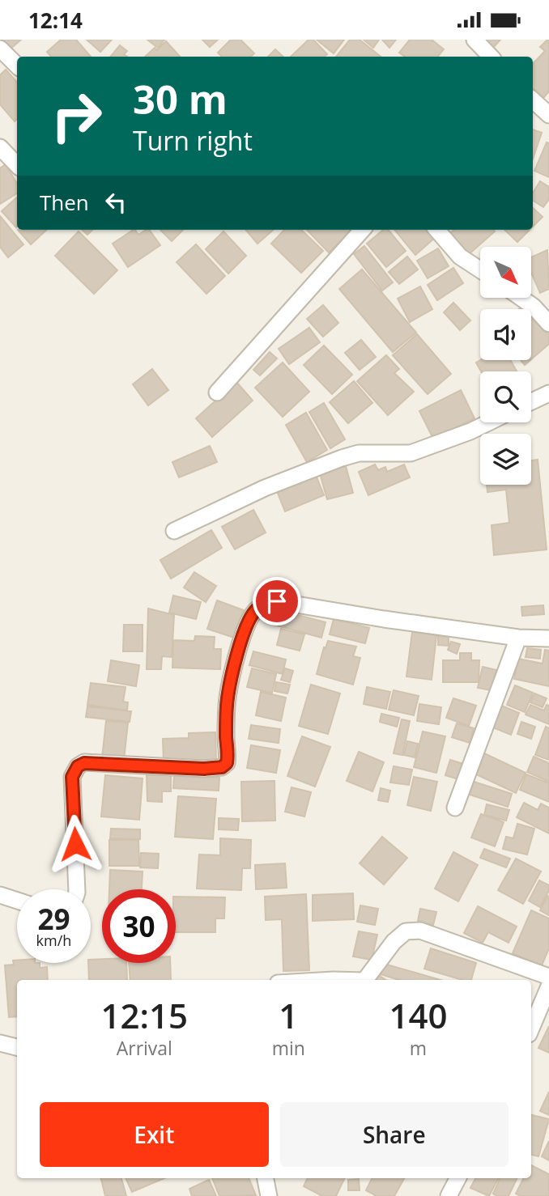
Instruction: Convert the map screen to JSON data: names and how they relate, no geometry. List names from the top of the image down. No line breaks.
{"north":"bottom right","page":{"status":"12:14","turn":["30 m","Turn right"],"then":"Then","speed":"29 km/h","limit":"30","eta":["12:15","Arrival","1","min","140","m"],"buttons":["Exit","Share"]}}
